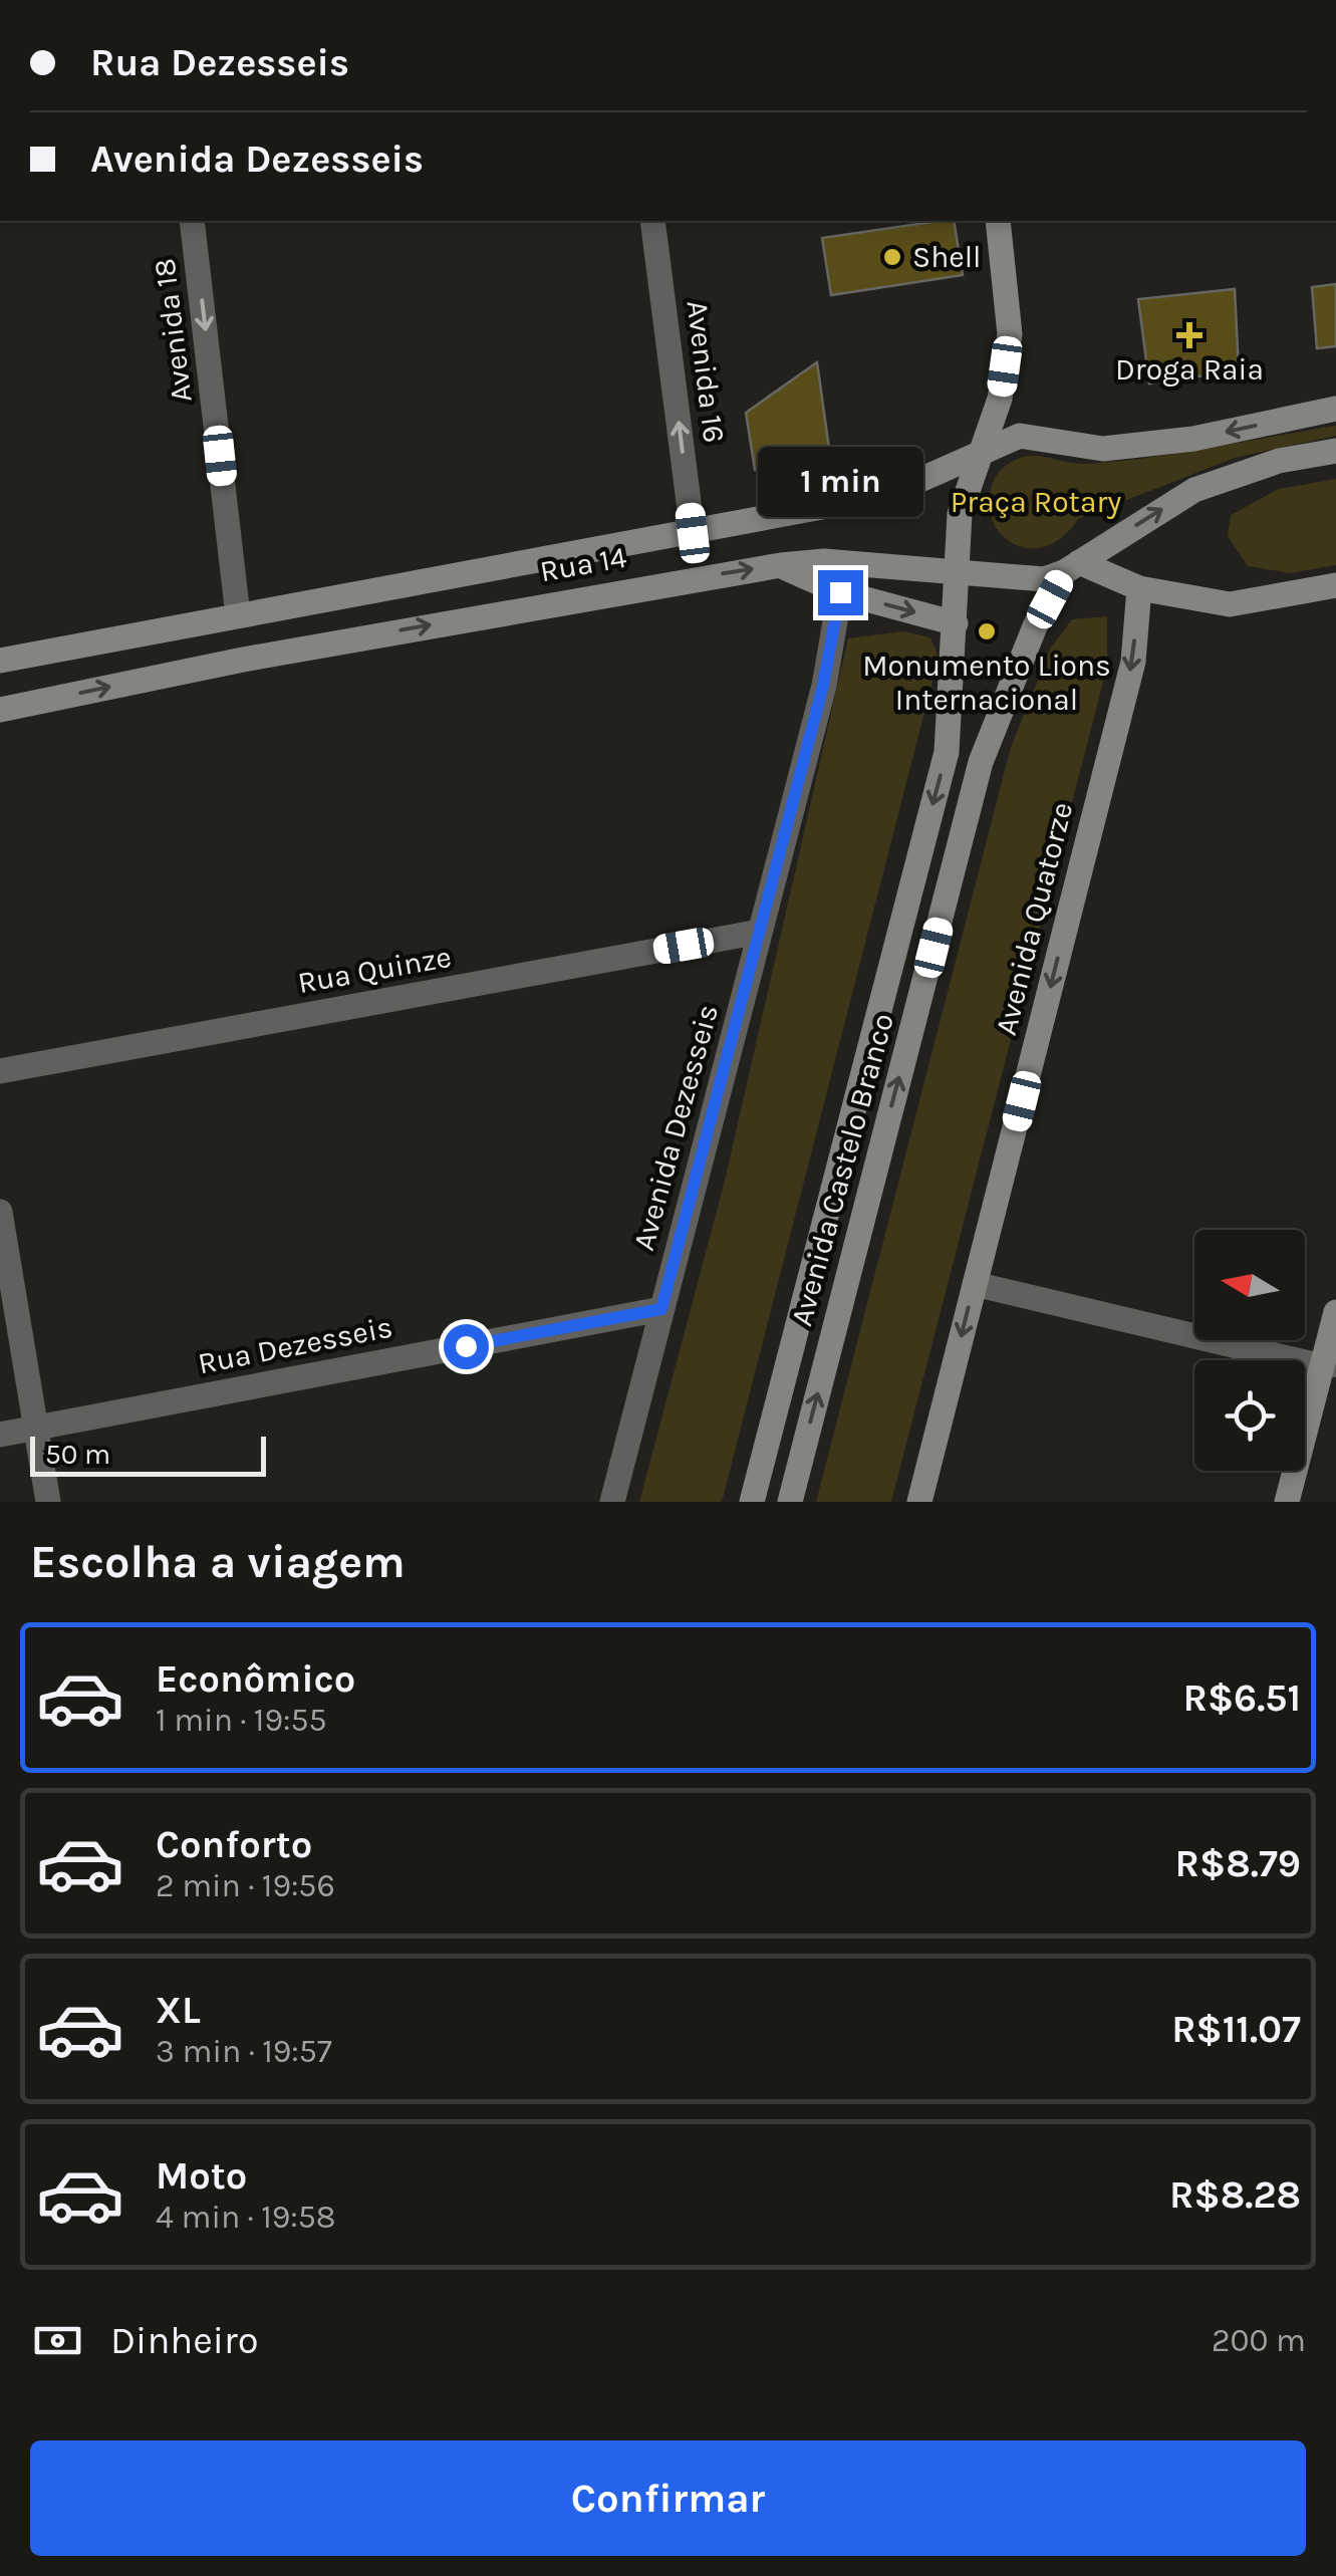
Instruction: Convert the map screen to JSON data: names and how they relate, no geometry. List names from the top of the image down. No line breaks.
{"streets":{"main road":["Rua 14","Avenida Quatorze","Avenida Castelo Branco"],"street":["Avenida 18","Avenida 16","Rua Quinze","Avenida Dezesseis","Rua Dezesseis"]},"crossings":[["Avenida 18","Rua 14"],["Avenida 16","Rua 14"],["Rua 14","Avenida Castelo Branco"],["Rua Quinze","Avenida Dezesseis"],["Avenida Dezesseis","Rua Dezesseis"]],"one_way":["Avenida 18","Avenida 16","Avenida Quatorze"],"parks":["Praça Rotary"],"places":{"other":["Shell","Monumento Lions Internacional"],"health":["Droga Raia"]},"scale_bar":"50 m","north":"left","page":{"banner":["Rua Dezesseis","Avenida Dezesseis"],"bubble":"1 min","scale":"50 m","heading":"Escolha a viagem","list":[{"name":"Econômico","note":"1 min · 19:55","value":"R$6.51"},{"name":"Conforto","note":"2 min · 19:56","value":"R$8.79"},{"name":"XL","note":"3 min · 19:57","value":"R$11.07"},{"name":"Moto","note":"4 min · 19:58","value":"R$8.28"}],"pay":["Dinheiro","200 m"],"buttons":"Confirmar"}}
